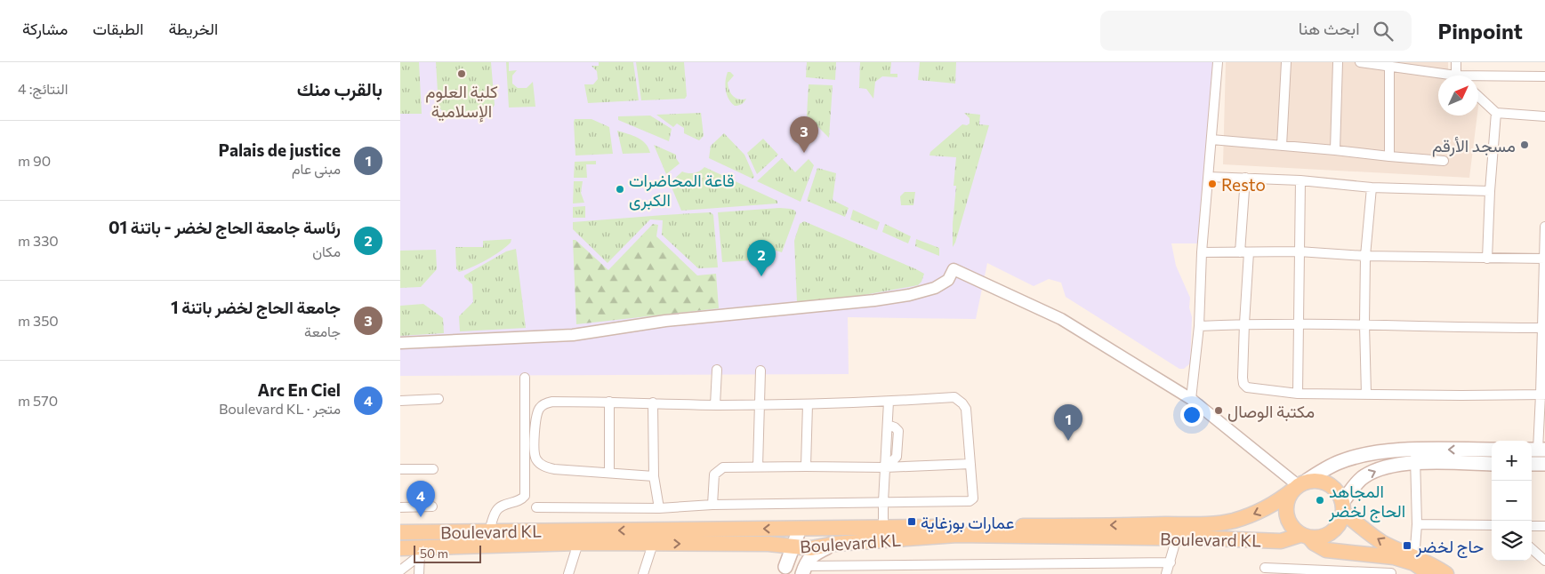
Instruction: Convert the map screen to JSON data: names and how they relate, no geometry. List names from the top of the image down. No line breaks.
{"streets":{"main road":["Boulevard KL"]},"places":{"other":["كلية العلوم الإسلامية","مسجد الأرقم","Resto","قاعة المحاضرات الكبرى","مكتبة الوصال","المجاهد الحاج لخضر"],"transit":["عمارات بوزغاية","حاج لخضر"]},"scale_bar":"50 m","north":"top right","page":{"header":"Pinpoint","search":"ابحث هنا","nav":["الخريطة","الطبقات","مشاركة"],"heading":["بالقرب منك","النتائج: 4"],"pins":["3","2","1","4"],"list":[{"mark":"1","name":"Palais de justice","note":"مبنى عام","value":"90 m"},{"mark":"2","name":"رئاسة جامعة الحاج لخضر - باتنة 01","note":"مكان","value":"330 m"},{"mark":"3","name":"جامعة الحاج لخضر باتنة 1","note":"جامعة","value":"350 m"},{"mark":"4","name":"Arc En Ciel","note":"متجر · Boulevard KL","value":"570 m"}],"map_buttons":["+","−"],"scale":"50 m"}}
